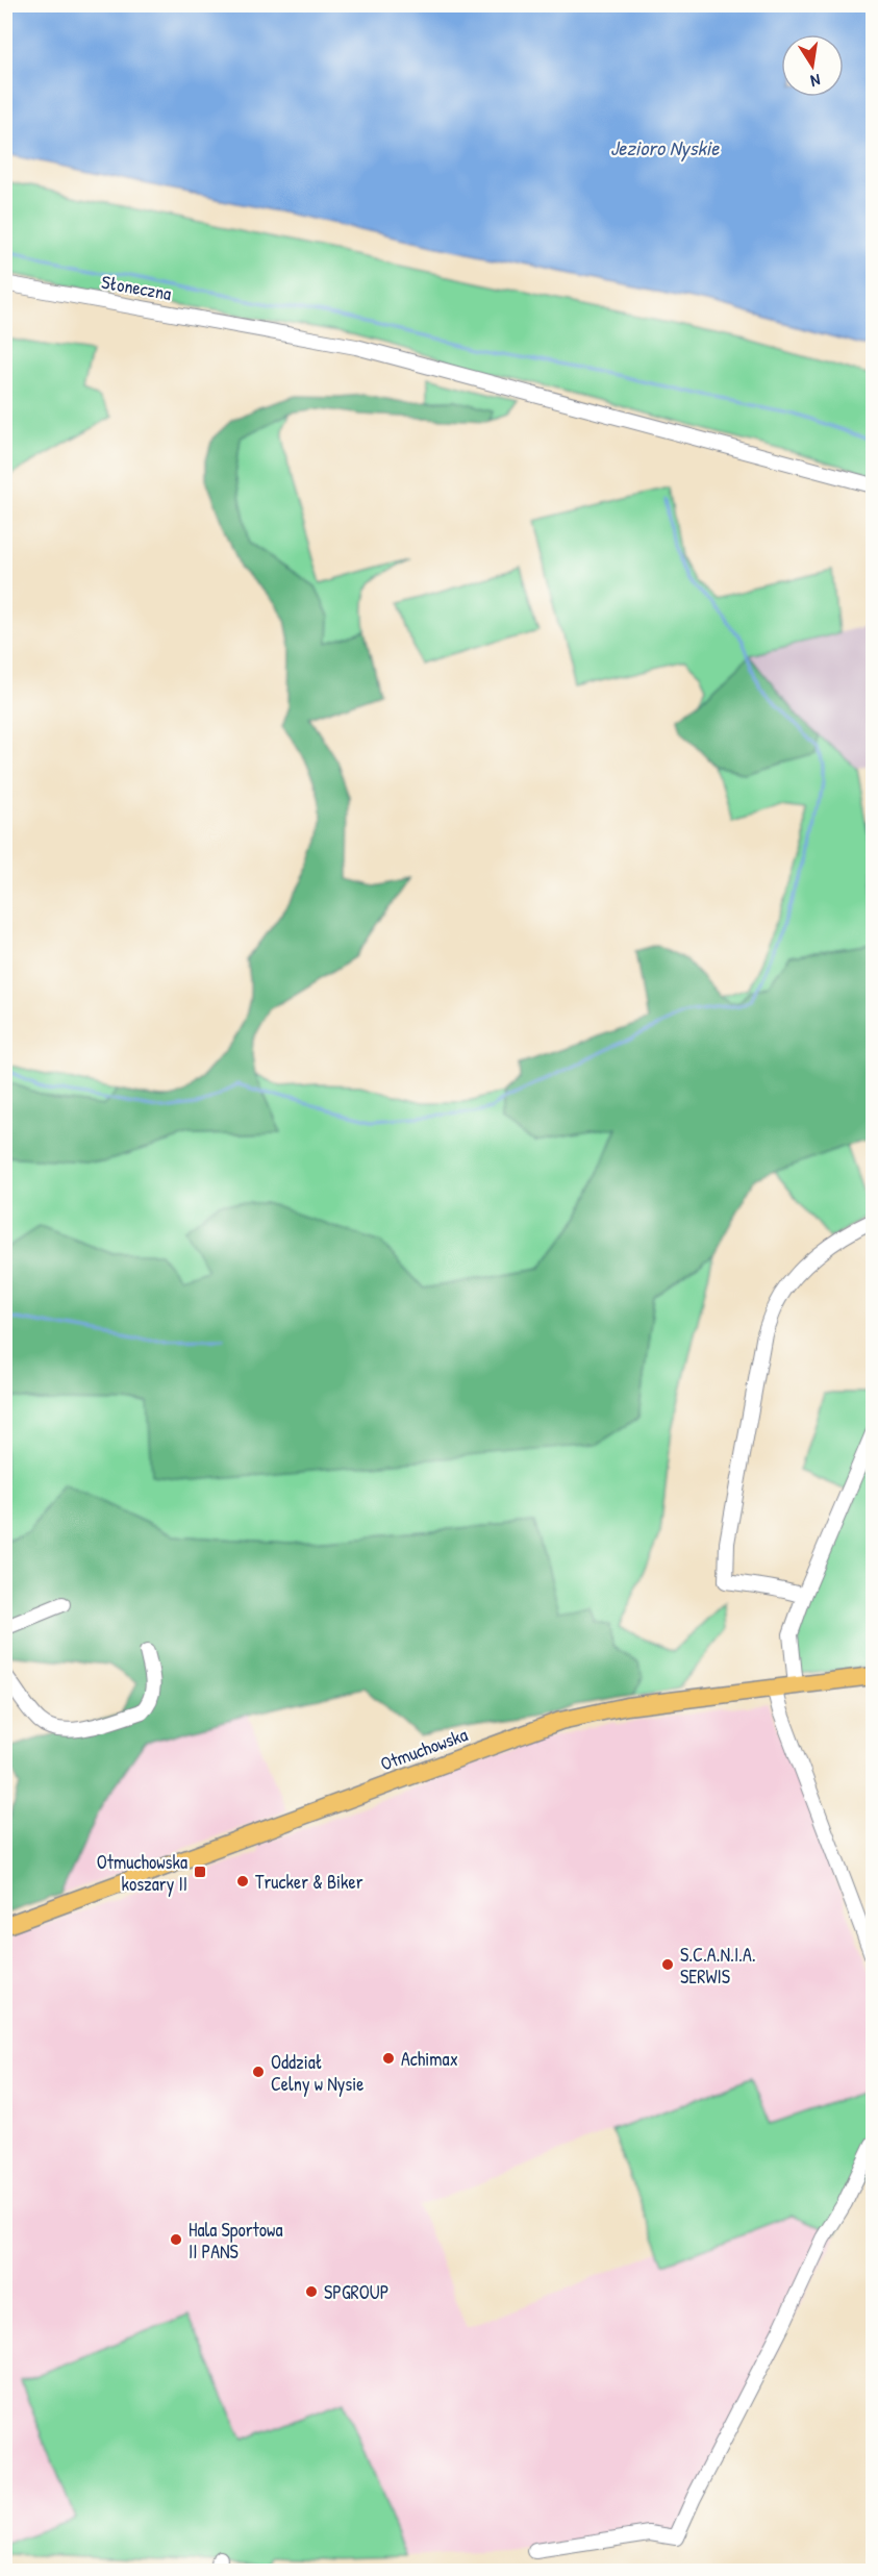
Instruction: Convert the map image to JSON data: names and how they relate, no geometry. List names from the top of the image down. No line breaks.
{"streets":{"main road":["Otmuchowska"],"street":["Słoneczna"]},"water":["Jezioro Nyskie"],"places":{"transit":["Otmuchowska koszary II"],"other":["Trucker & Biker","S.C.A.N.I.A. SERWIS","Achimax","Oddział Celny w Nysie","Hala Sportowa II PANS","SPGROUP"]},"north":"bottom"}
